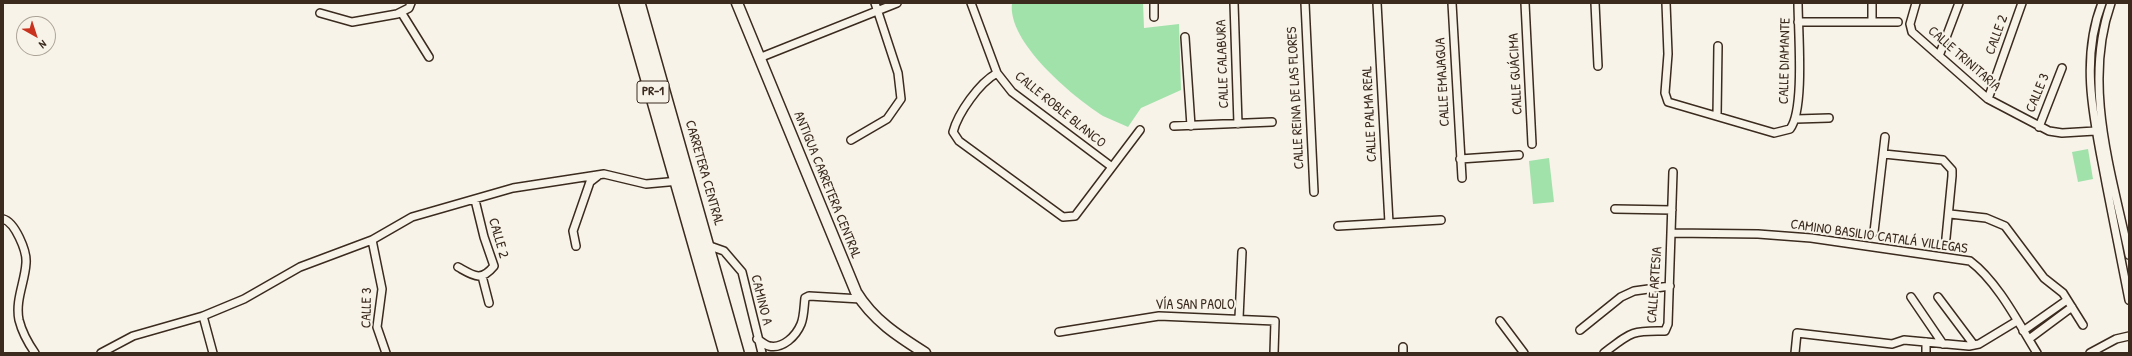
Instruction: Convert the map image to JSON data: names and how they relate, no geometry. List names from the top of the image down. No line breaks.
{"streets":{"highway":["PR-1","CARRETERA CENTRAL"],"street":["CALLE 2","CALLE TRINITARIA","CALLE DIAMANTE","CALLE CALABURA","CALLE GUÁCIMA","CALLE EMAJAGUA","CALLE 3","CALLE REINA DE LAS FLORES","CALLE ROBLE BLANCO","CALLE PALMA REAL","ANTIGUA CARRETERA CENTRAL","CAMINO BASILIO CATALÁ VILLEGAS","CALLE ARTESIA","CAMINO A","VÍA SAN PAOLO"]},"crossings":[["CALLE 2","CALLE TRINITARIA"],["CALLE TRINITARIA","CALLE 3"],["CARRETERA CENTRAL","CAMINO A"],["CAMINO BASILIO CATALÁ VILLEGAS","CALLE ARTESIA"]],"north":"bottom right"}
